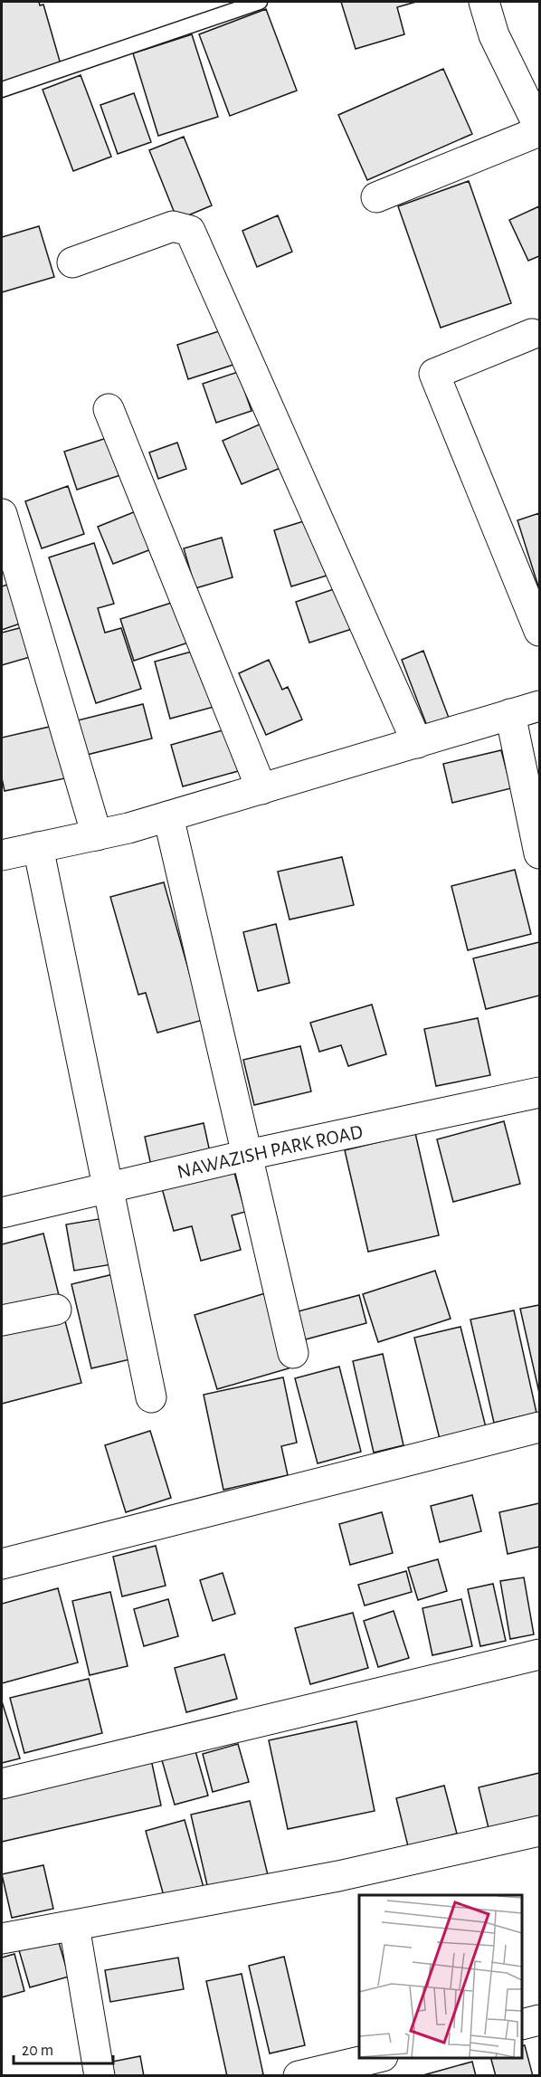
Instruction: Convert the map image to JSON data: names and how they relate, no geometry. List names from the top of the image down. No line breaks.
{"streets":{"street":["NAWAZISH PARK ROAD"]},"scale_bar":"20 m"}
